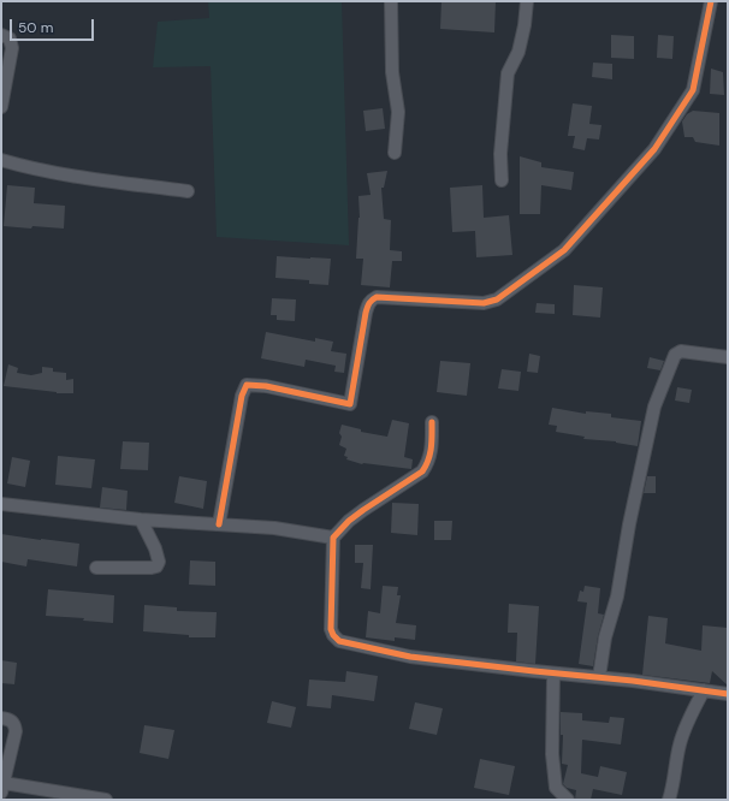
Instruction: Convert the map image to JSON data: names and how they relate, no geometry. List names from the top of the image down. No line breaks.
{"scale_bar":"50 m"}
